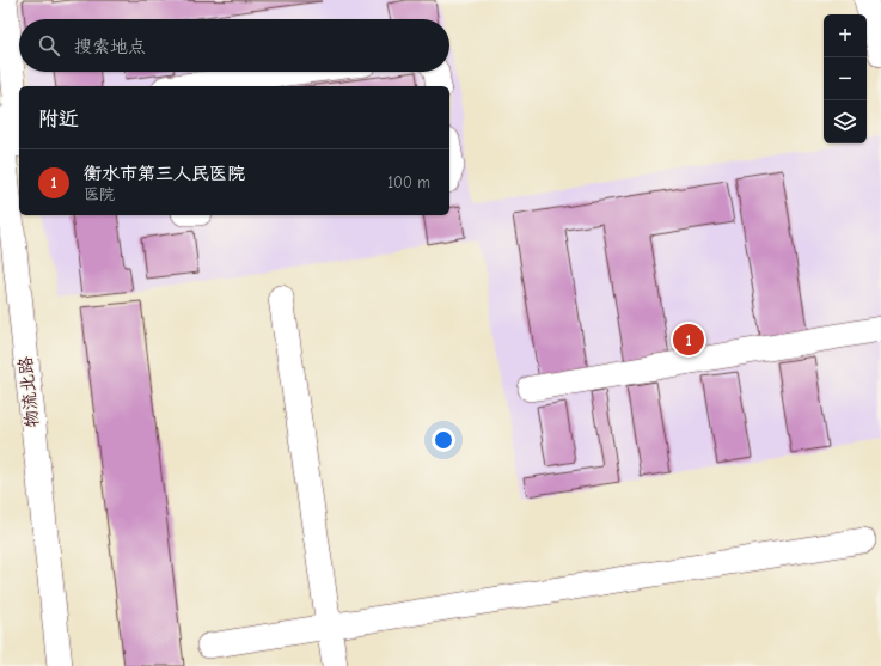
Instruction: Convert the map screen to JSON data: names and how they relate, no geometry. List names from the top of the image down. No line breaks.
{"streets":{"street":["物流北路"]},"page":{"map_buttons":["+","−"],"search":"搜索地点","heading":"附近","list":[{"mark":"1","name":"衡水市第三人民医院","note":"医院","value":"100 m"}],"pins":"1"}}
